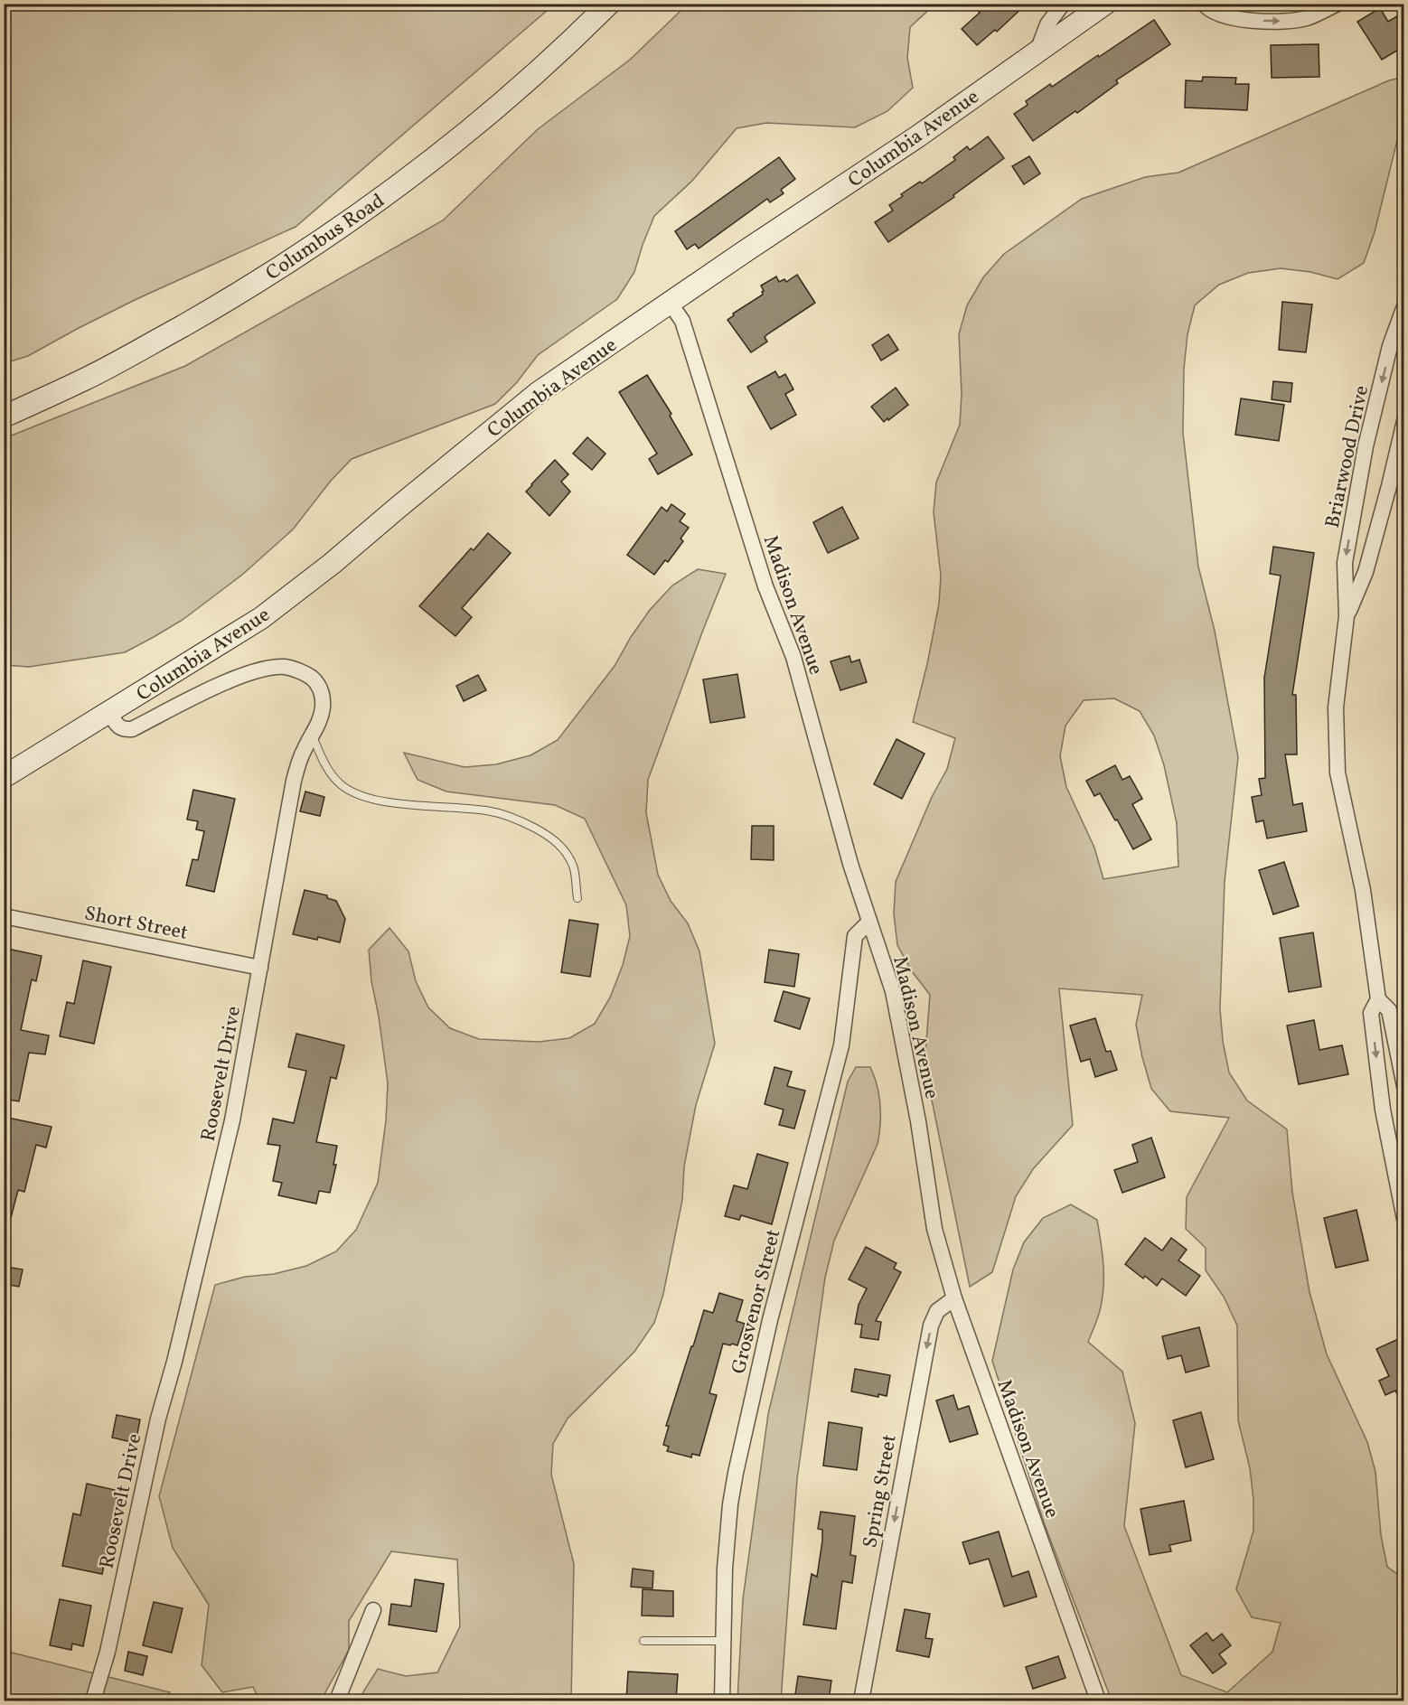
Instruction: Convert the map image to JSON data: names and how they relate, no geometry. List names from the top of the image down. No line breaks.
{"streets":{"street":["Columbia Avenue","Columbus Road","Briarwood Drive","Madison Avenue","Short Street","Roosevelt Drive","Grosvenor Street","Spring Street"]},"crossings":[["Columbia Avenue","Madison Avenue"],["Columbia Avenue","Roosevelt Drive"],["Madison Avenue","Grosvenor Street"],["Madison Avenue","Spring Street"],["Short Street","Roosevelt Drive"]],"one_way":["Spring Street"]}
